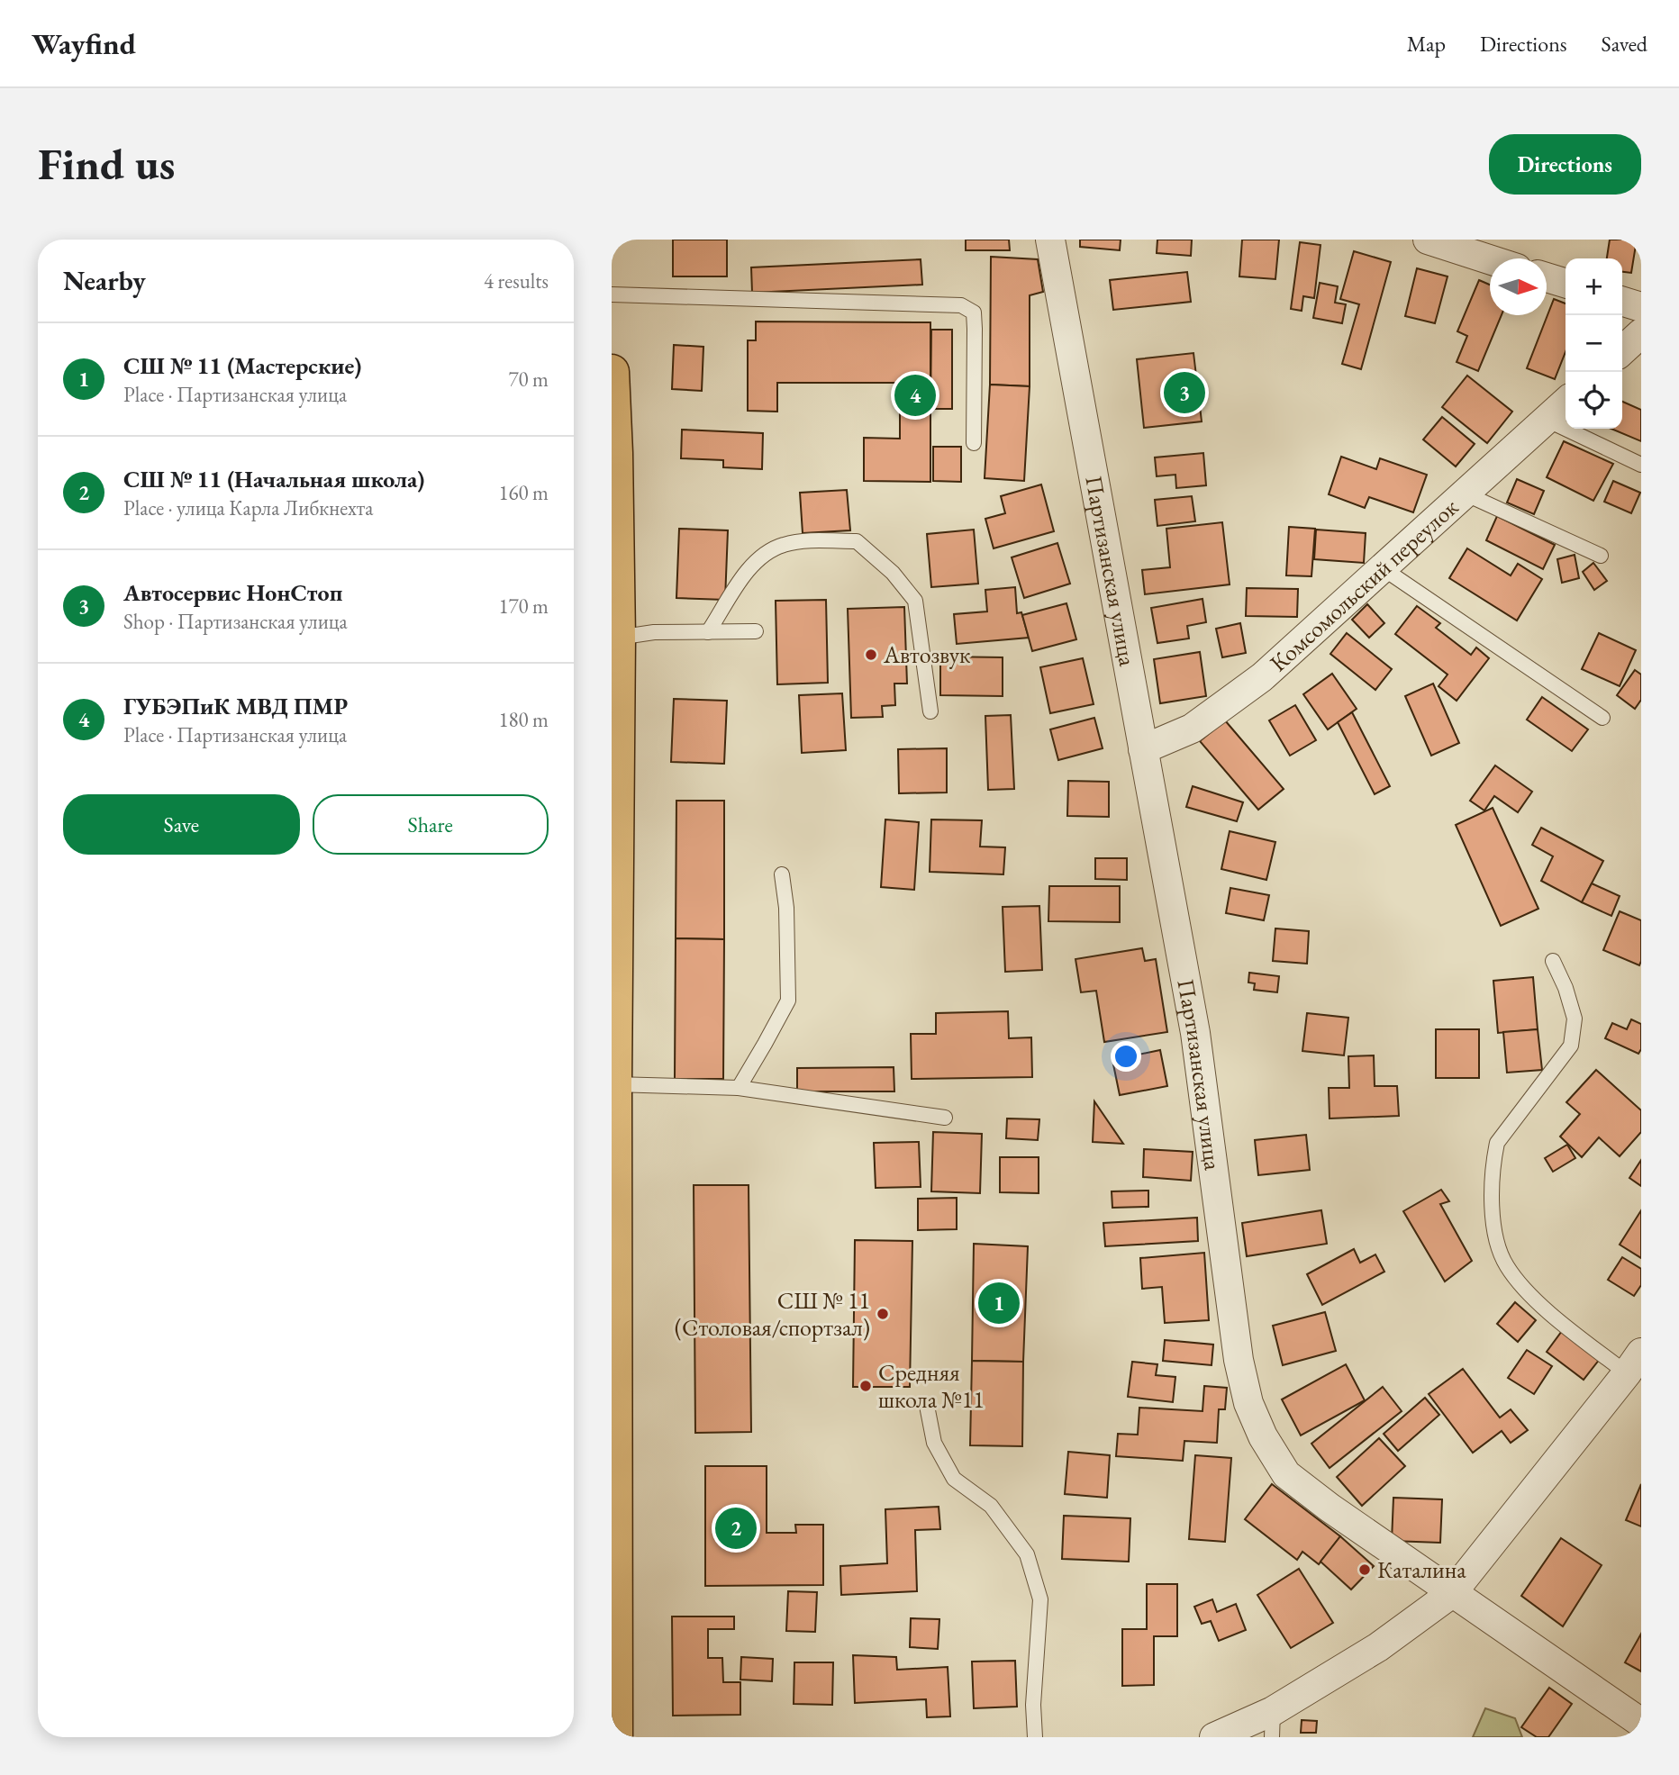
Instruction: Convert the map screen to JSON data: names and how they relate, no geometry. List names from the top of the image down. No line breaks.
{"streets":{"street":["Партизанская улица","Комсомольский переулок"]},"crossings":[["Партизанская улица","Комсомольский переулок"]],"places":["Автозвук","СШ № 11 (Столовая/спортзал)","Средняя школа №11","Каталина"],"north":"right","page":{"header":"Wayfind","nav":["Map","Directions","Saved"],"buttons":["Directions",["Save","Share"]],"title":"Find us","heading":["Nearby","4 results"],"map_buttons":["+","−"],"list":[{"mark":"1","name":"СШ № 11 (Мастерские)","note":"Place · Партизанская улица","value":"70 m"},{"mark":"2","name":"СШ № 11 (Начальная школа)","note":"Place · улица Карла Либкнехта","value":"160 m"},{"mark":"3","name":"Автосервис НонСтоп","note":"Shop · Партизанская улица","value":"170 m"},{"mark":"4","name":"ГУБЭПиК МВД ПМР","note":"Place · Партизанская улица","value":"180 m"}],"pins":["3","4","1","2"]}}
